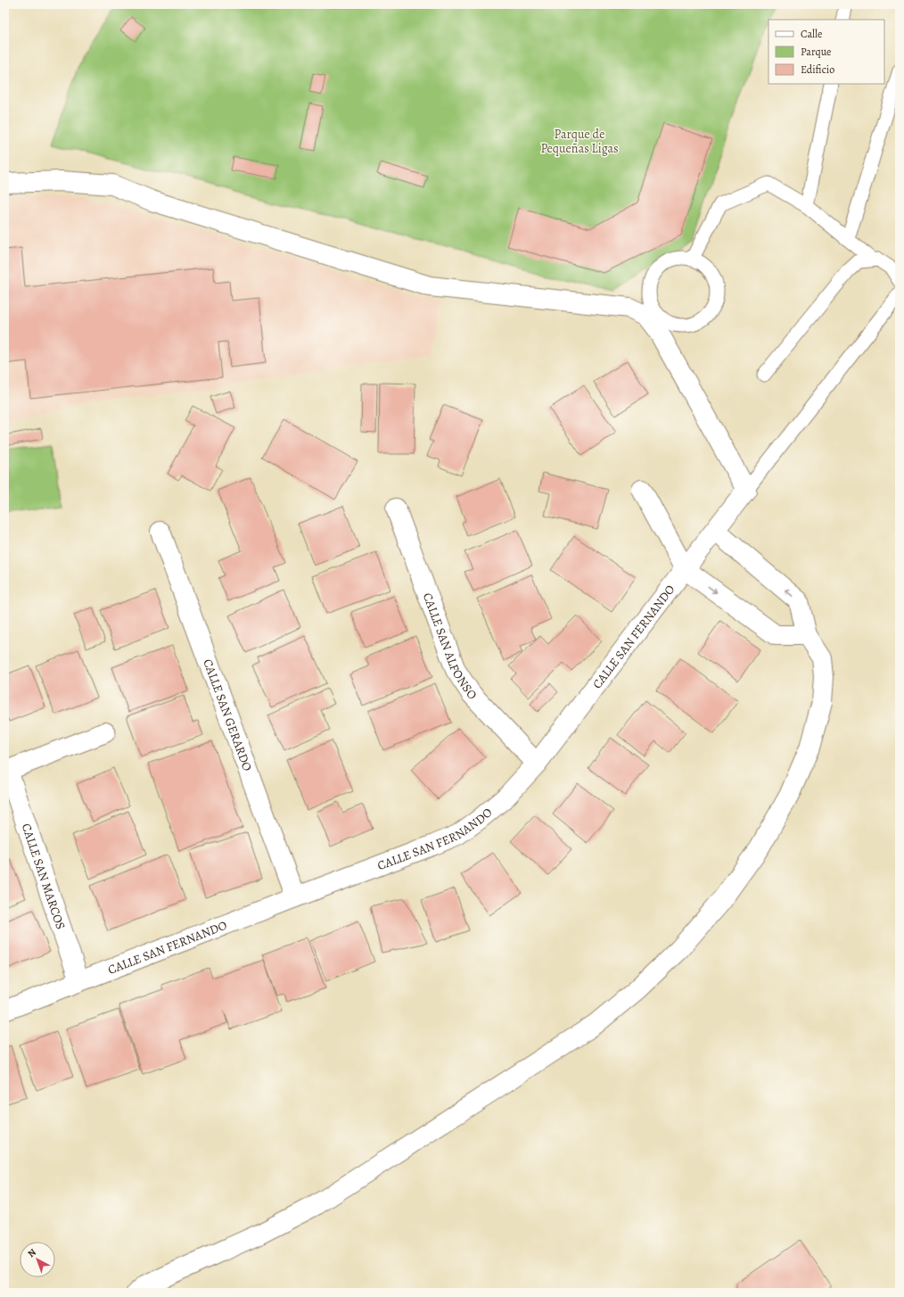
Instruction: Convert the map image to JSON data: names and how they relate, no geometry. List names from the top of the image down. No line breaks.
{"streets":{"street":["CALLE SAN FERNANDO","CALLE SAN ALFONSO","CALLE SAN GERARDO","CALLE SAN MARCOS"]},"crossings":[["CALLE SAN FERNANDO","CALLE SAN ALFONSO"],["CALLE SAN FERNANDO","CALLE SAN GERARDO"],["CALLE SAN FERNANDO","CALLE SAN MARCOS"]],"parks":["Parque de Pequeñas Ligas"],"legend":["Calle","Parque","Edificio"],"north":"top left"}
